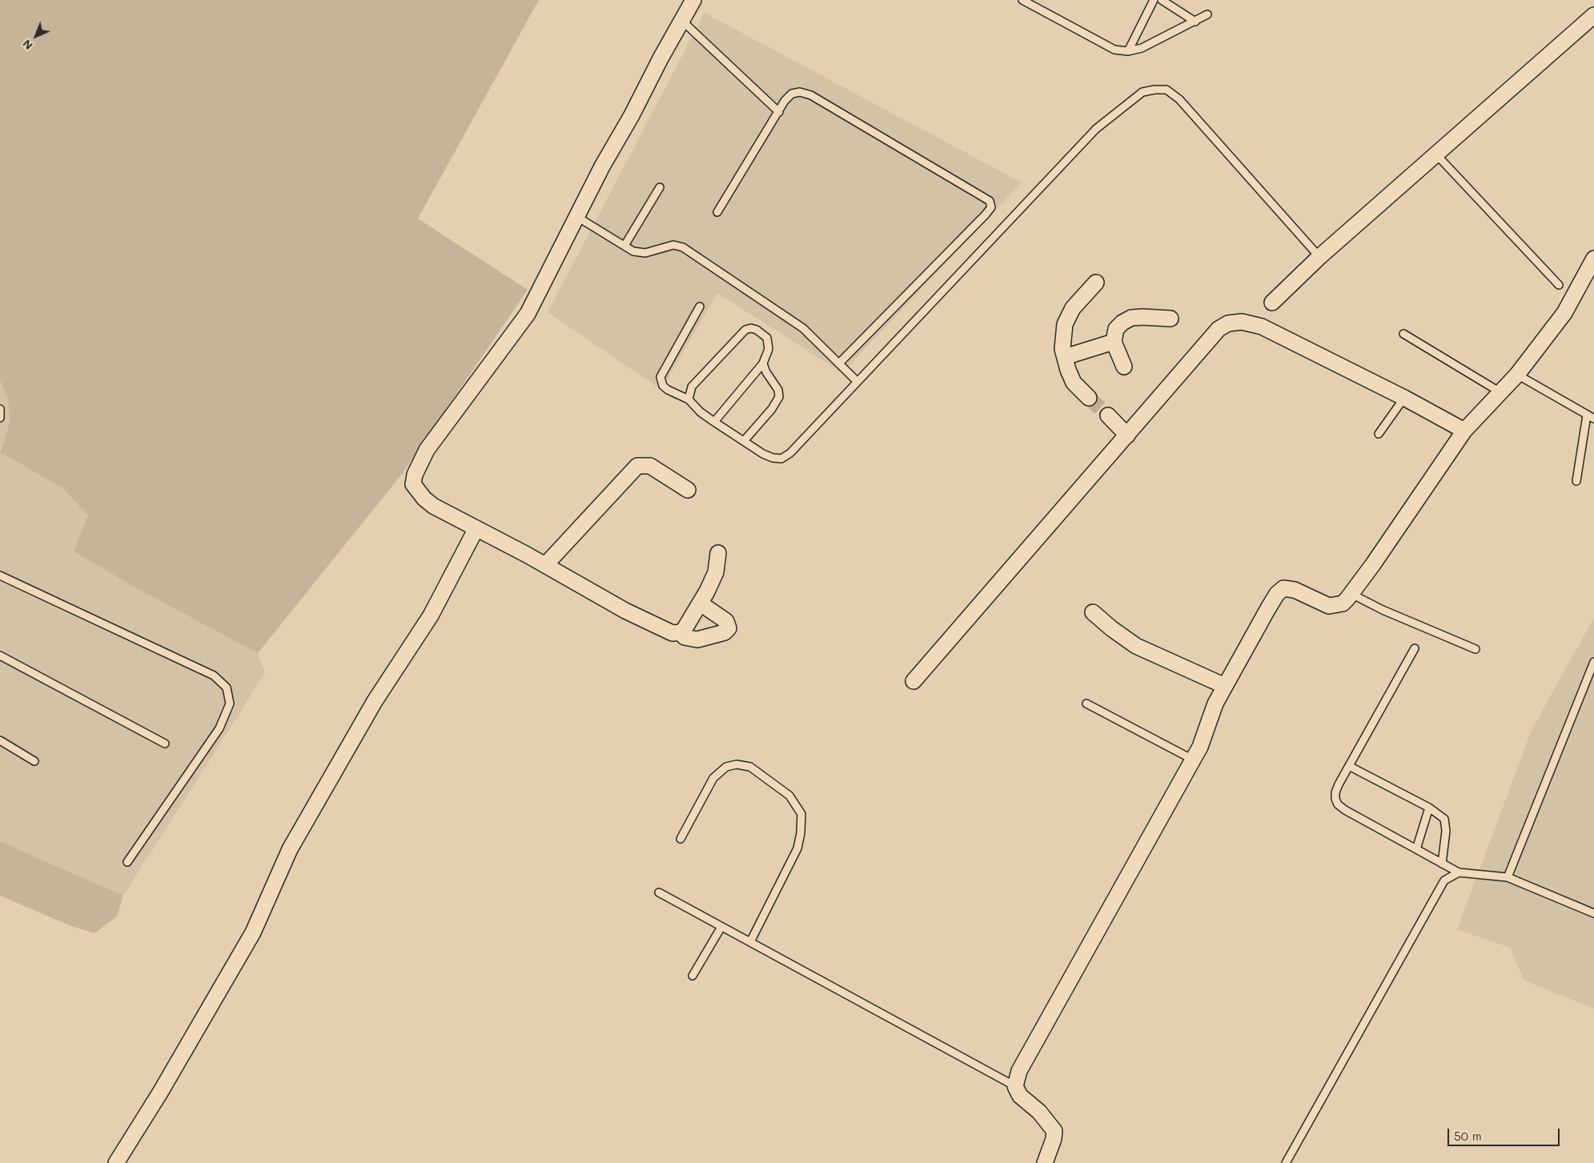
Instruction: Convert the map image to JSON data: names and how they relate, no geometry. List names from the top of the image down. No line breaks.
{"scale_bar":"50 m","north":"bottom left"}
